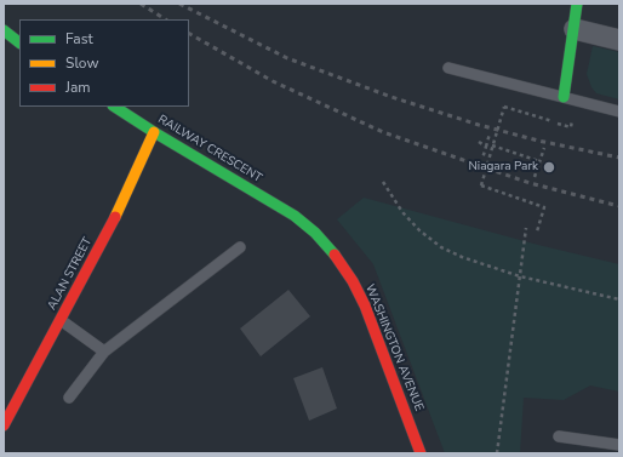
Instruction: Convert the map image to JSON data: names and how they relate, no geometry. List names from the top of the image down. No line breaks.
{"streets":{"main road":["RAILWAY CRESCENT","ALAN STREET","WASHINGTON AVENUE"]},"crossings":[["RAILWAY CRESCENT","ALAN STREET"],["RAILWAY CRESCENT","WASHINGTON AVENUE"]],"places":["Niagara Park"],"legend":["Fast","Slow","Jam"]}
